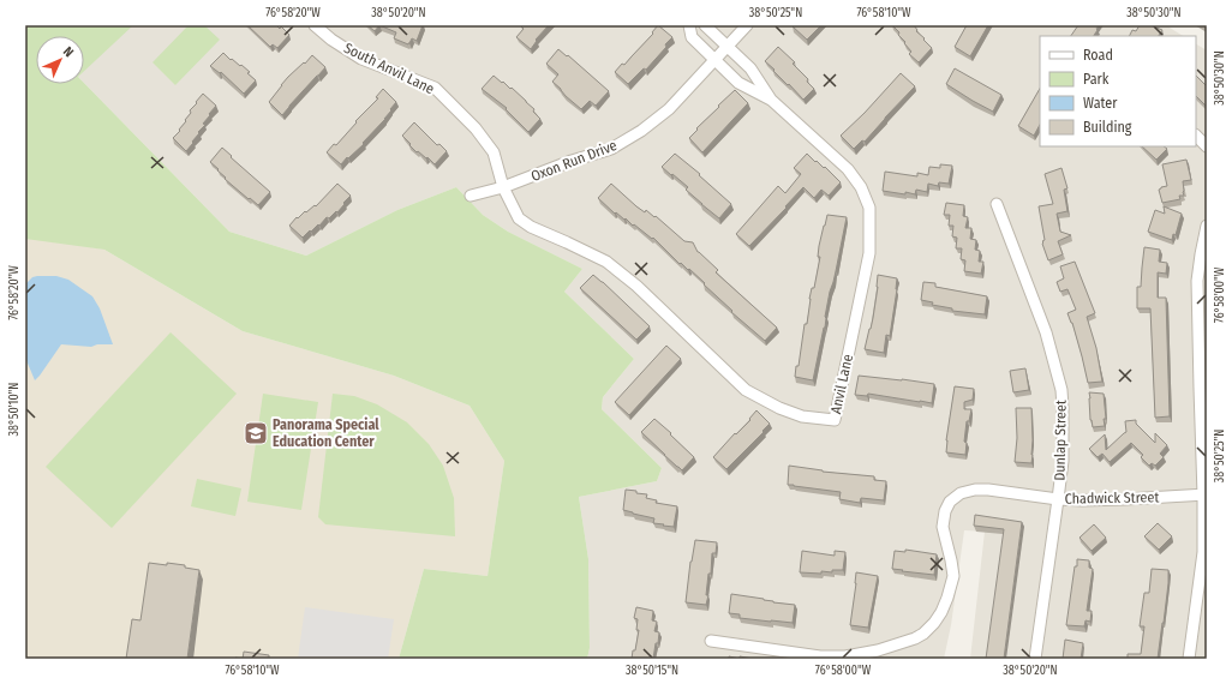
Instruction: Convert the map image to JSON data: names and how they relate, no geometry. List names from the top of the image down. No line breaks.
{"streets":{"street":["South Anvil Lane","Oxon Run Drive","Anvil Lane","Dunlap Street","Chadwick Street"]},"crossings":[["South Anvil Lane","Oxon Run Drive"],["South Anvil Lane","Anvil Lane"],["Oxon Run Drive","Anvil Lane"],["Dunlap Street","Chadwick Street"]],"places":{"school or university":["Panorama Special Education Center"]},"legend":["Road","Park","Water","Building"],"north":"top right","coordinates":["76°58'20\"W","38°50'20\"N","38°50'25\"N","76°58'10\"W","38°50'30\"N","76°58'00\"W","38°50'10\"N","38°50'15\"N"]}
